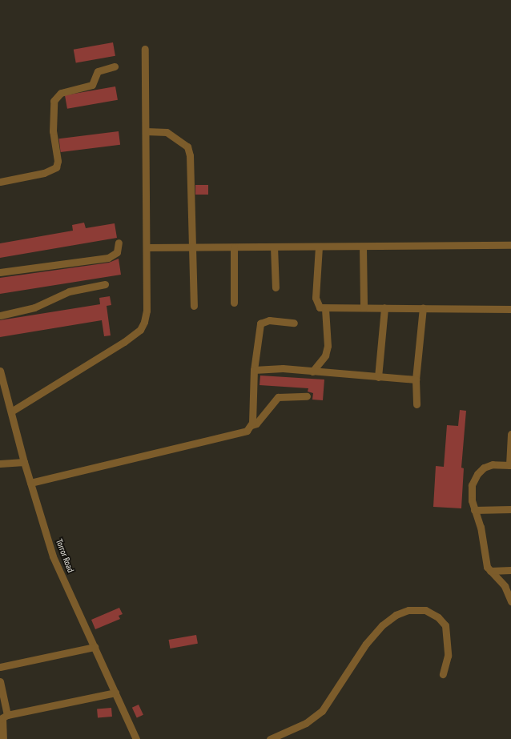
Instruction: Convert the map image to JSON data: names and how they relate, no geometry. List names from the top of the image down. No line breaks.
{"streets":{"street":["Torror Road"]}}
